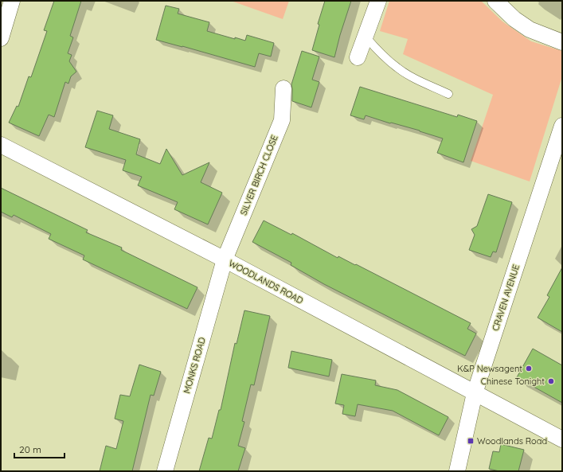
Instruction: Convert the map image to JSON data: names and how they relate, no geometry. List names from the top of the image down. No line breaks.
{"streets":{"street":["SILVER BIRCH CLOSE","WOODLANDS ROAD","CRAVEN AVENUE","MONKS ROAD"]},"crossings":[["SILVER BIRCH CLOSE","WOODLANDS ROAD"],["SILVER BIRCH CLOSE","MONKS ROAD"],["WOODLANDS ROAD","CRAVEN AVENUE"],["WOODLANDS ROAD","MONKS ROAD"]],"places":{"other":["K&P Newsagent","Chinese Tonight"],"transit":["Woodlands Road"]},"scale_bar":"20 m"}
